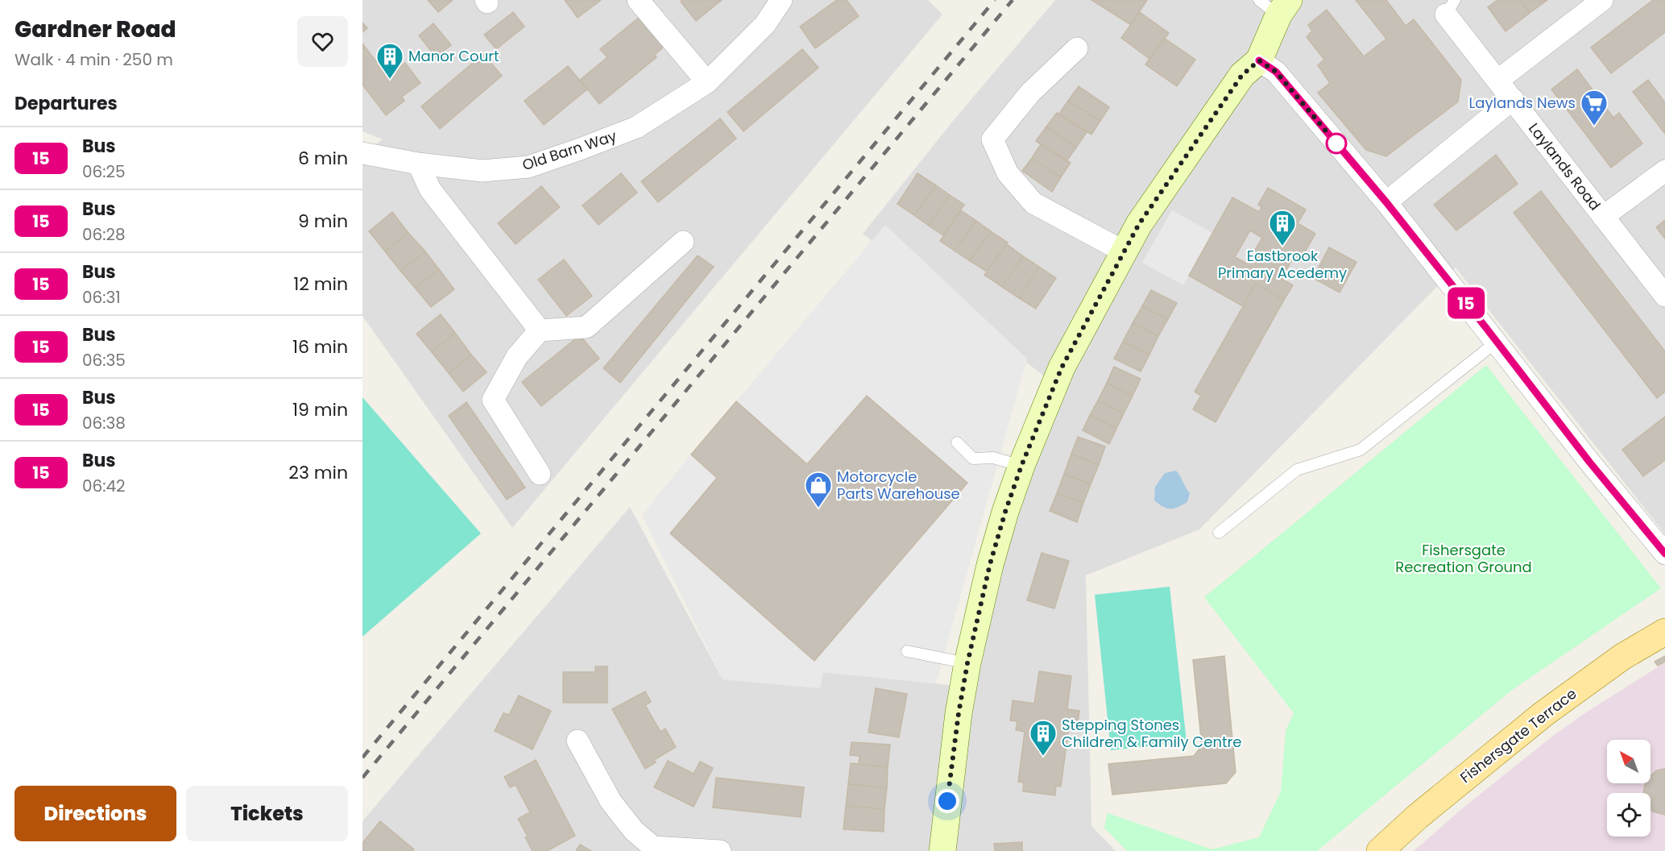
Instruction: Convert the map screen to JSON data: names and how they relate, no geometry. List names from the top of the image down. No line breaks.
{"streets":{"main road":["Fishersgate Terrace"],"street":["Old Barn Way","Laylands Road"]},"parks":["Fishersgate Recreation Ground"],"places":{"building":["Manor Court","Eastbrook Primary Acedemy","Stepping Stones Children & Family Centre"],"supermarket":["Laylands News"],"shop":["Motorcycle Parts Warehouse"]},"lines":["bus line 15"],"north":"top left","page":{"heading":[["Gardner Road","Walk · 4 min · 250 m"],"Departures"],"on_map":"15","list":[{"mark":"15","name":"Bus","note":"06:25","value":"6 min"},{"mark":"15","name":"Bus","note":"06:28","value":"9 min"},{"mark":"15","name":"Bus","note":"06:31","value":"12 min"},{"mark":"15","name":"Bus","note":"06:35","value":"16 min"},{"mark":"15","name":"Bus","note":"06:38","value":"19 min"},{"mark":"15","name":"Bus","note":"06:42","value":"23 min"}],"buttons":["Directions","Tickets"]}}
